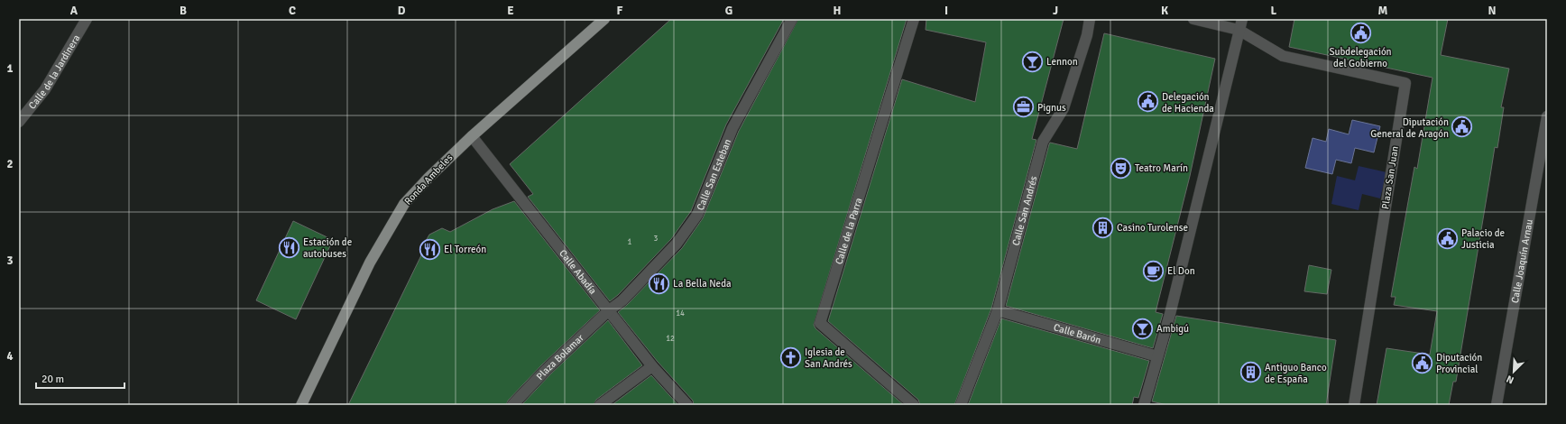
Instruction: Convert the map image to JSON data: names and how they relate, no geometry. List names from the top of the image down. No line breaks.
{"streets":{"main road":["Ronda Ambeles"],"street":["Calle de la Jardinera","Calle San Esteban","Plaza San Juan","Calle San Andrés","Calle de la Parra","Calle Joaquín Arnau","Calle Abadía","Calle Barón","Plaza Bolamar"]},"crossings":[["Calle San Esteban","Calle Abadía"],["Calle San Esteban","Plaza Bolamar"],["Ronda Ambeles","Calle Abadía"],["Calle San Andrés","Calle Barón"],["Calle Abadía","Plaza Bolamar"]],"places":{"public building":["Subdelegación del Gobierno","Delegación de Hacienda","Diputación General de Aragón","Palacio de Justicia","Diputación Provincial"],"bar":["Lennon","Ambigú"],"office":["Pignus"],"theatre":["Teatro Marín"],"building":["Casino Turolense","Antiguo Banco de España"],"restaurant":["Estación de autobuses","El Torreón","La Bella Neda"],"cafe":["El Don"],"church":["Iglesia de San Andrés"]},"house_numbers":["3","1","14","12"],"scale_bar":"20 m","north":"bottom left","grid":{"columns":["A","B","C","D","E","F","G","H","I","J","K","L","M","N"],"rows":["1","2","3","4"]}}
